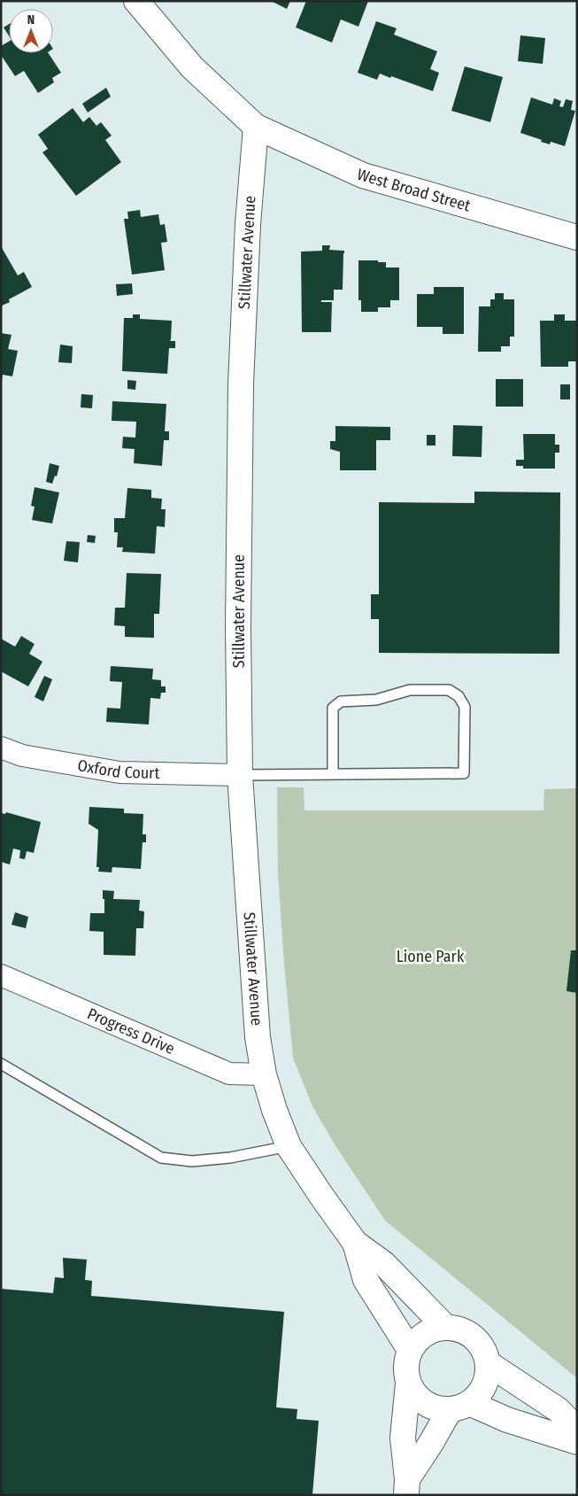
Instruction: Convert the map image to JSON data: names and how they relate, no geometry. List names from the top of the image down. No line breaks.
{"streets":{"main road":["West Broad Street","Stillwater Avenue"],"street":["Oxford Court","Progress Drive"]},"crossings":[["West Broad Street","Stillwater Avenue"],["Stillwater Avenue","Oxford Court"],["Stillwater Avenue","Progress Drive"]],"parks":["Lione Park"],"north":"top"}
